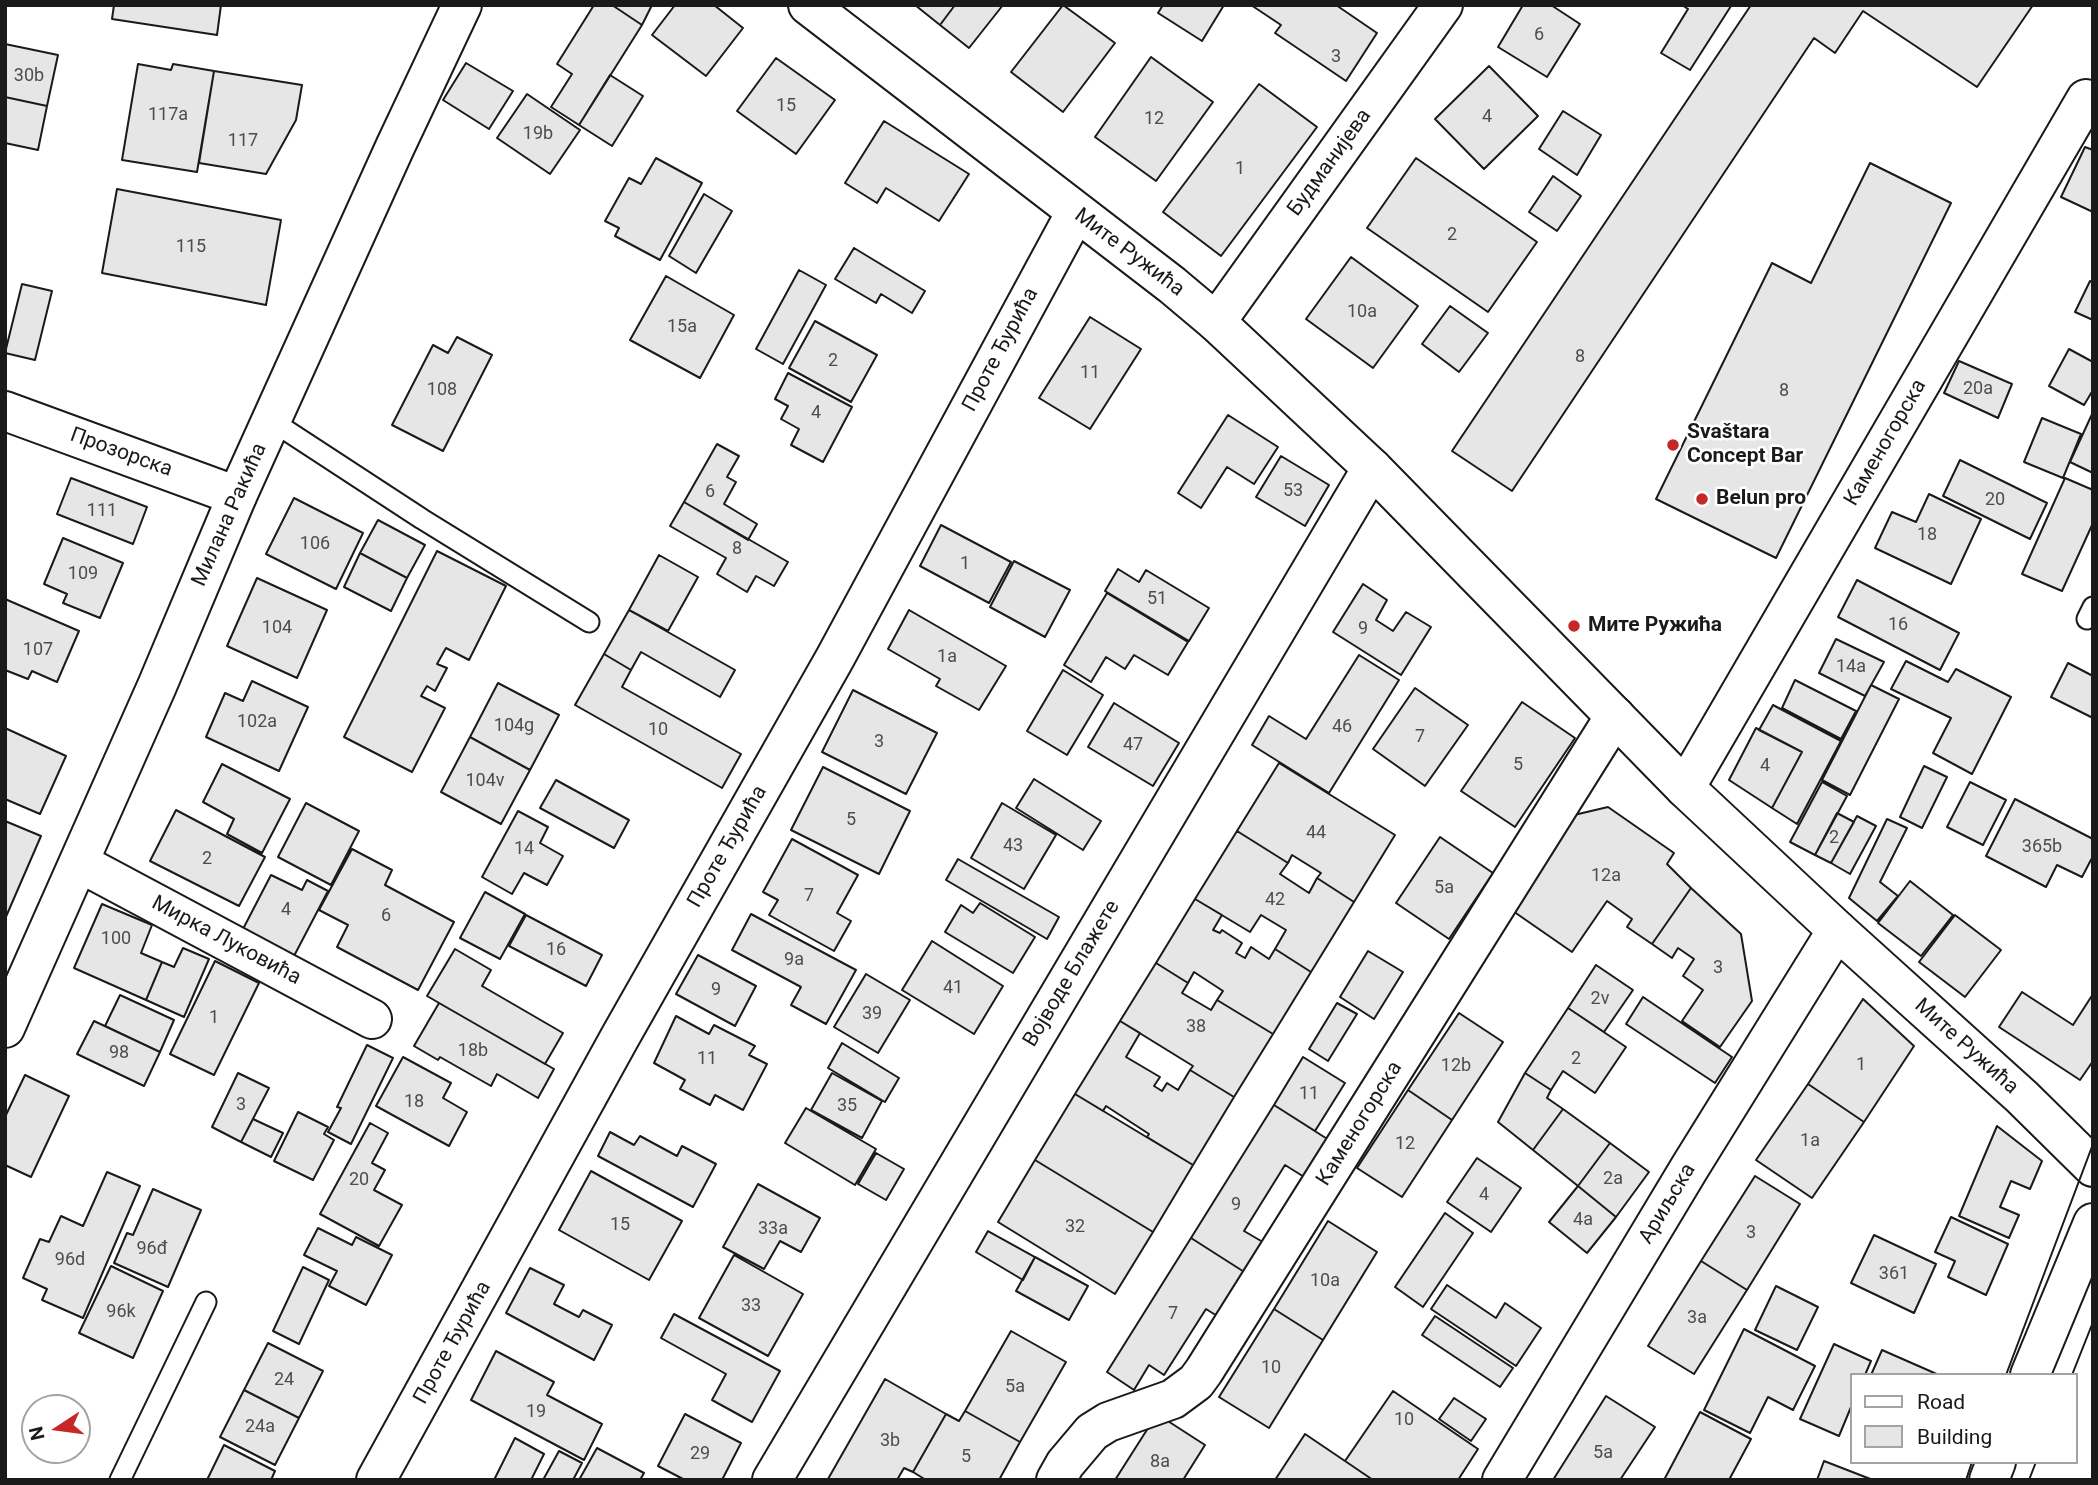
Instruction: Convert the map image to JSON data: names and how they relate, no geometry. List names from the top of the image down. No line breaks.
{"streets":{"street":["Будманијева","Мите Ружића","Проте Ђурића","Каменогорска","Прозорска","Милана Ракића","Мирка Луковића","Војводе Блажете","Ариљска"]},"crossings":[["Будманијева","Мите Ружића"],["Мите Ружића","Проте Ђурића"],["Мите Ружића","Каменогорска"],["Мите Ружића","Војводе Блажете"],["Мите Ружића","Ариљска"],["Прозорска","Милана Ракића"],["Милана Ракића","Мирка Луковића"]],"places":["Svaštara Concept Bar","Belun pro","Мите Ружића"],"house_numbers":["6","3","30b","15","117a","4","12","19b","117","1","2","115","10a","15a","8","2","11","20a","108","8","4","53","6","20","111","18","106","8","1","109","51","16","104","9","107","1a","14a","102a","104g","46","10","7","3","47","5","4","104v","5","44","2","43","365b","14","2","12a","5a","7","42","4","6","100","16","9a","3","41","9","2v","39","1","38","18b","98","11","2","1","12b","11","18","3","35","1a","12","2a","20","4","9","4a","15","32","33a","3","96đ","96d","361","10a","33","96k","7","3a","10","24","5a","19","10","24a","3b","5a","29","5","8a"],"legend":["Road","Building"],"north":"left"}
